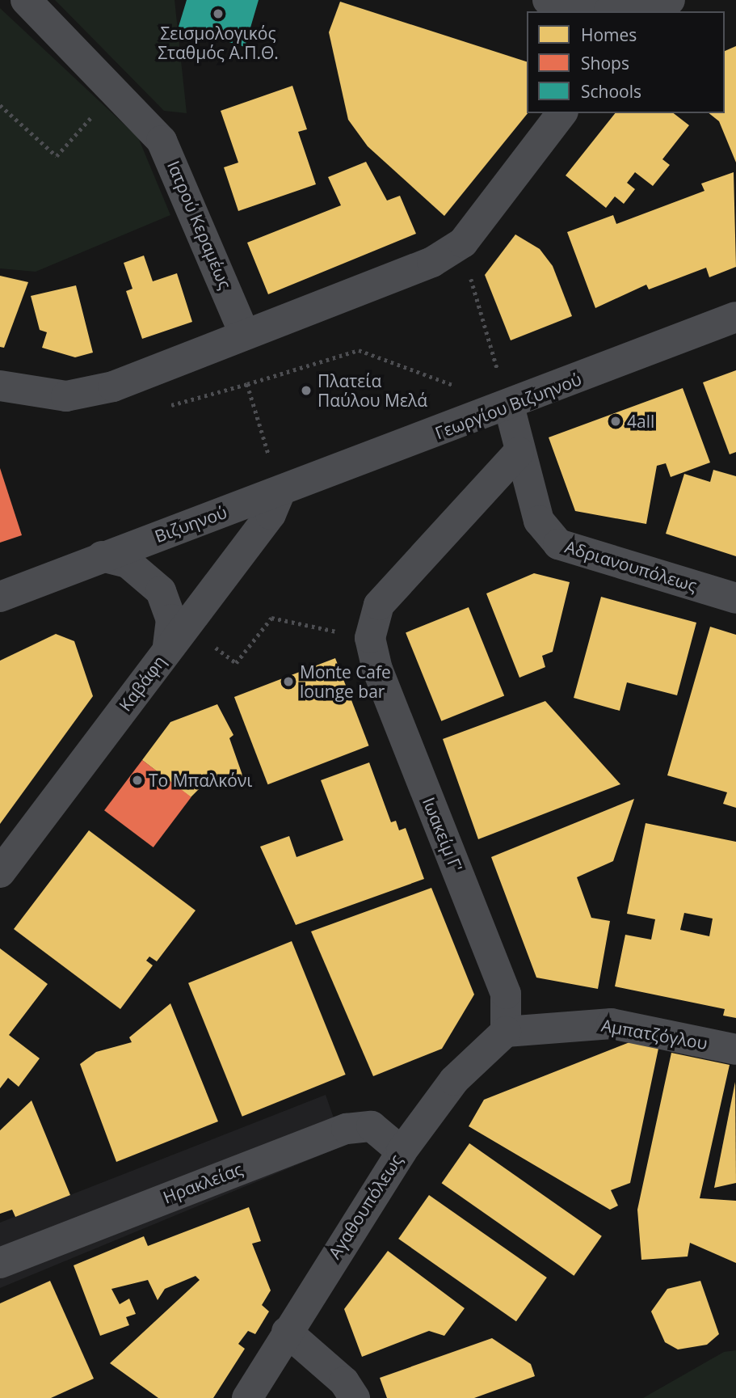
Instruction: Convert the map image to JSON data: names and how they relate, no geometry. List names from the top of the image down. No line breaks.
{"streets":{"street":["Ιατρού Κεραμέως","Γεωργίου Βιζυηνού","Βιζυηνού","Αδριανουπόλεως","Καβάφη","Ιωακείμ Γ'","Αμπατζόγλου","Ηρακλείας","Αγαθουπόλεως"]},"crossings":[["Γεωργίου Βιζυηνού","Βιζυηνού"],["Γεωργίου Βιζυηνού","Καβάφη"],["Βιζυηνού","Καβάφη"],["Ιωακείμ Γ'","Αμπατζόγλου"],["Ιωακείμ Γ'","Αγαθουπόλεως"],["Αμπατζόγλου","Αγαθουπόλεως"],["Ηρακλείας","Αγαθουπόλεως"]],"places":["Σεισμολογικός Σταθμός Α.Π.Θ.","Πλατεία Παύλου Μελά","4all","Monte Cafe lounge bar","Το Μπαλκόνι"],"legend":["Homes","Shops","Schools"]}
